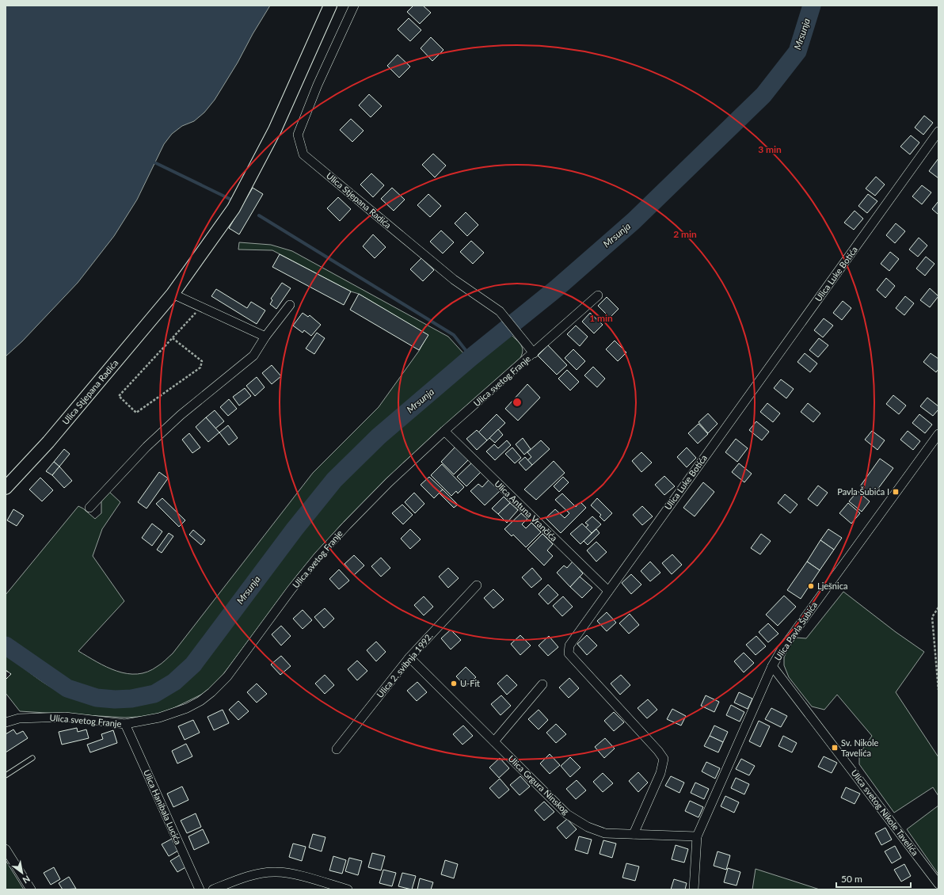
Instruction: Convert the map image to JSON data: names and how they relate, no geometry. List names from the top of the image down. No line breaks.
{"streets":{"main road":["Ulica Stjepana Radića"],"street":["Ulica Luke Botića","Ulica svetog Franje","Ulica Antuna Vrančića","Ulica Pavla Šubića","Ulica 2. svibnja 1992.","Ulica Grgura Ninskog","Ulica Hanibala Lucića","Ulica svetog Nikole Tavelića"]},"crossings":[["Ulica Stjepana Radića","Ulica svetog Franje"],["Ulica Luke Botića","Ulica Antuna Vrančića"],["Ulica Luke Botića","Ulica Grgura Ninskog"],["Ulica svetog Franje","Ulica Antuna Vrančića"],["Ulica svetog Franje","Ulica Hanibala Lucića"],["Ulica Pavla Šubića","Ulica Grgura Ninskog"],["Ulica Pavla Šubića","Ulica svetog Nikole Tavelića"],["Ulica 2. svibnja 1992.","Ulica Grgura Ninskog"]],"water":["Mrsunja"],"places":{"transit":["Pavla Šubića I","Sv. Nikole Tavelića"],"other":["Lješnica","U-Fit"]},"scale_bar":"50 m","north":"bottom right","rings":["3 min","2 min","1 min"]}
